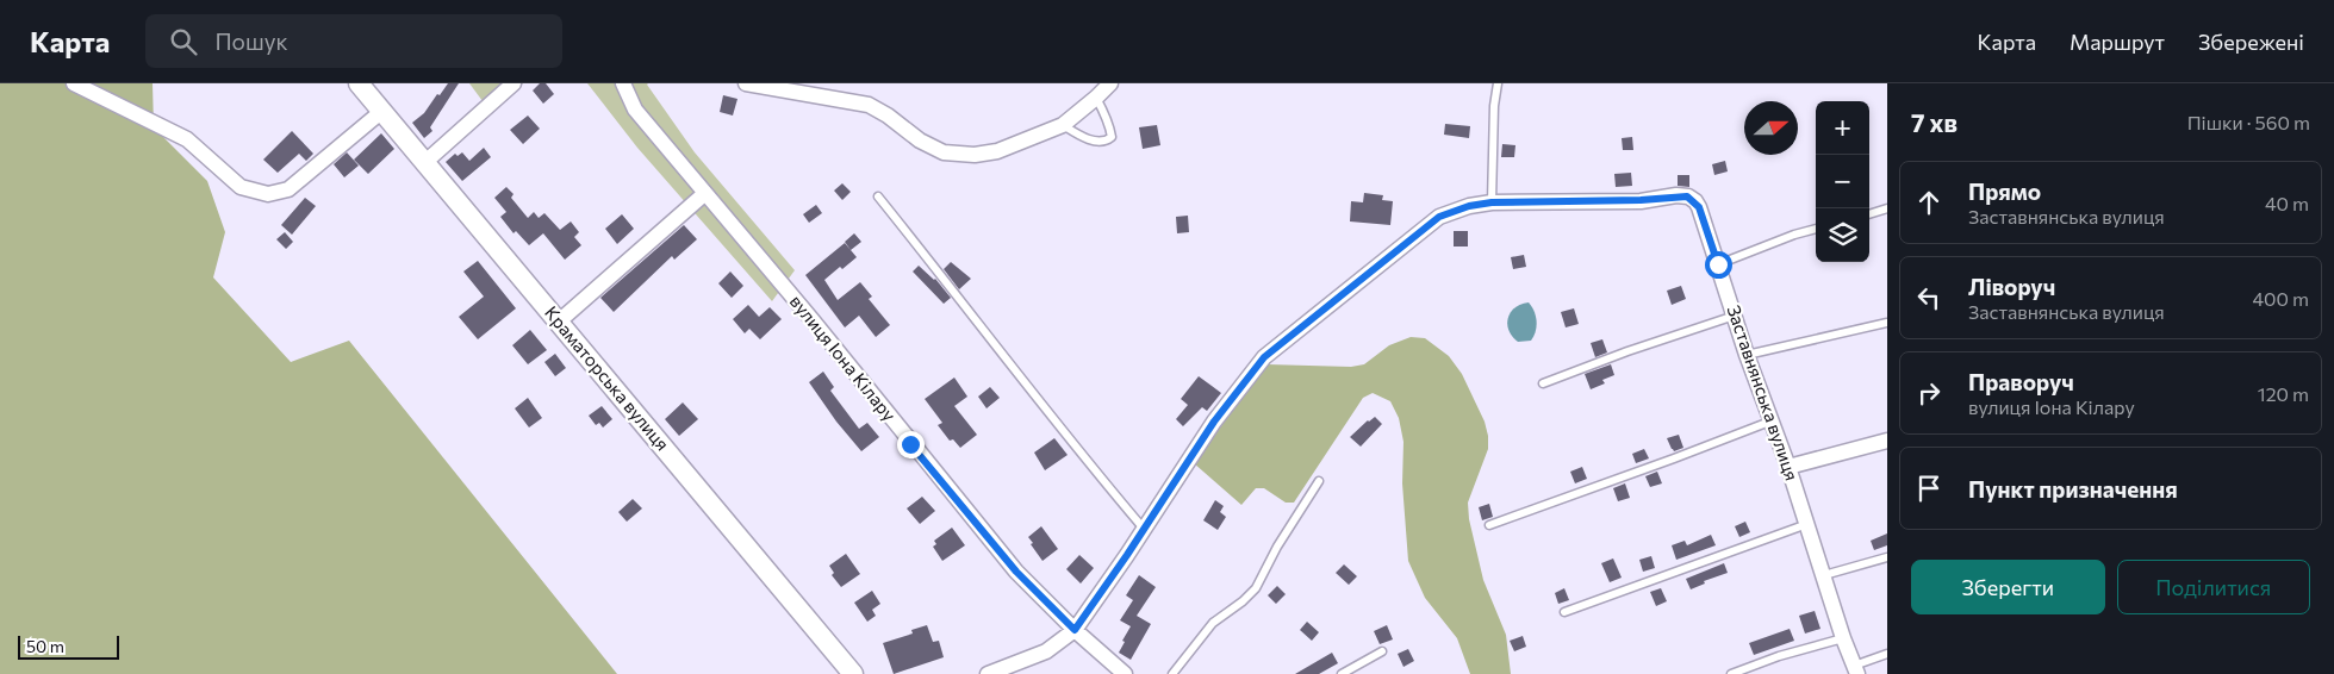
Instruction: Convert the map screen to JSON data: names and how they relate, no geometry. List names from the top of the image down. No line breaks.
{"streets":{"street":["вулиця Іона Кілару","Краматорська вулиця","Заставнянська вулиця"]},"crossings":[["вулиця Іона Кілару","Заставнянська вулиця"]],"scale_bar":"50 m","north":"right","page":{"header":"Карта","search":"Пошук","nav":["Карта","Маршрут","Збережені"],"heading":["7 хв","Пішки · 560 m"],"map_buttons":["+","−"],"list":[["Прямо","Заставнянська вулиця","40 m"],["Ліворуч","Заставнянська вулиця","400 m"],["Праворуч","вулиця Іона Кілару","120 m"],"Пункт призначення"],"buttons":["Зберегти","Поділитися"],"scale":"50 m"}}
